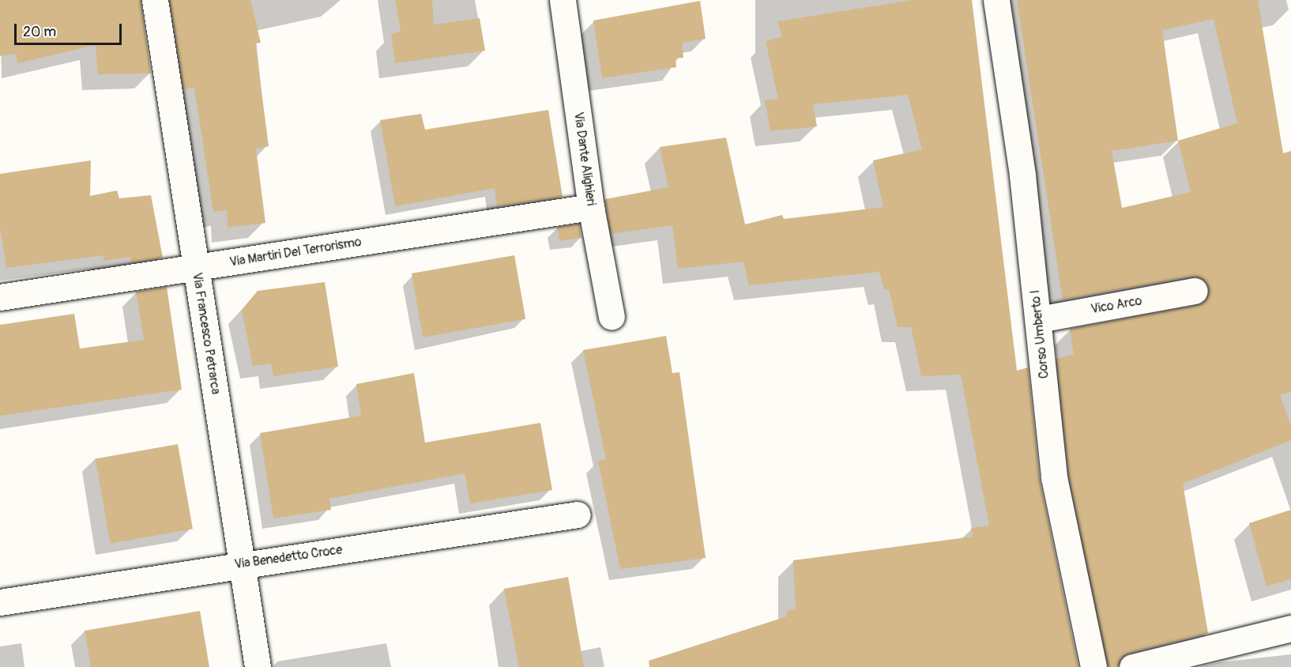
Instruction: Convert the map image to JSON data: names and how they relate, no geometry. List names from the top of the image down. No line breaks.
{"streets":{"street":["Via Dante Alighieri","Via Martiri Del Terrorismo","Vico Arco","Via Francesco Petrarca","Corso Umberto I","Via Benedetto Croce"]},"crossings":[["Via Dante Alighieri","Via Martiri Del Terrorismo"],["Via Martiri Del Terrorismo","Via Francesco Petrarca"],["Vico Arco","Corso Umberto I"],["Via Francesco Petrarca","Via Benedetto Croce"]],"scale_bar":"20 m"}
